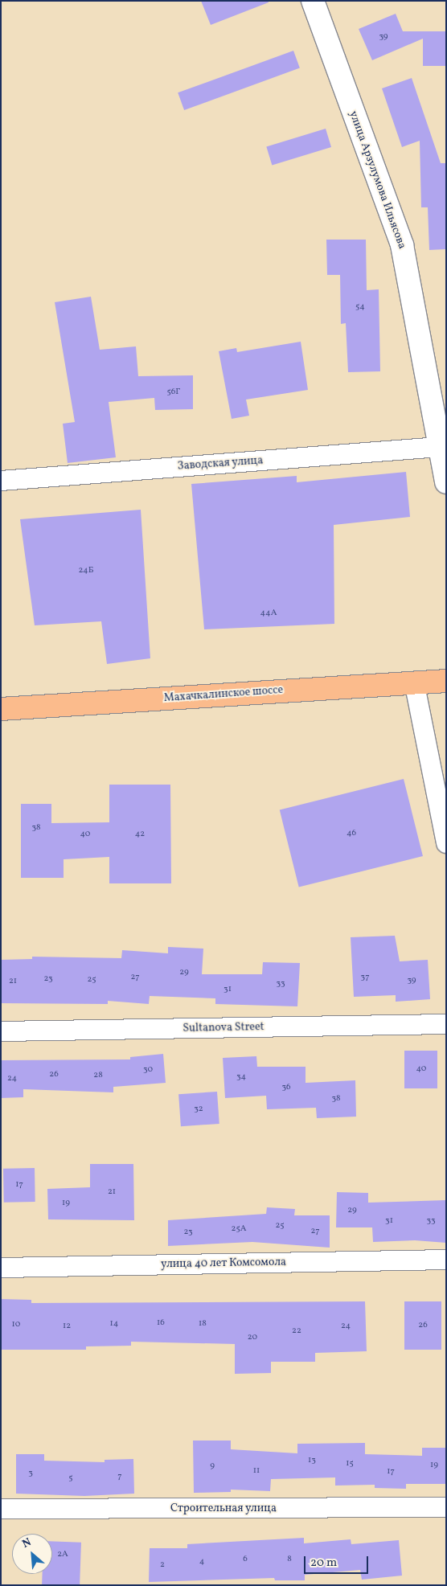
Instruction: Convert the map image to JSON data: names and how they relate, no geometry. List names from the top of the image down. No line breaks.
{"streets":{"highway":["Махачкалинское шоссе"],"street":["улица Арзулумова Ильясова","Заводская улица","Sultanova Street","улица 40 лет Комсомола","Строительная улица"]},"crossings":[["улица Арзулумова Ильясова","Заводская улица"]],"house_numbers":["39","54","56Г","24Б","44А","38","46","40","42","29","27","37","23","25","39","21","33","31","40","30","26","28","34","24","36","38","32","17","21","19","29","31","33","25","25А","27","23","16","14","18","10","26","12","24","22","20","13","15","19","9","11","17","3","7","5","2А","6","8","4","2"],"scale_bar":"20 m","north":"top left"}
